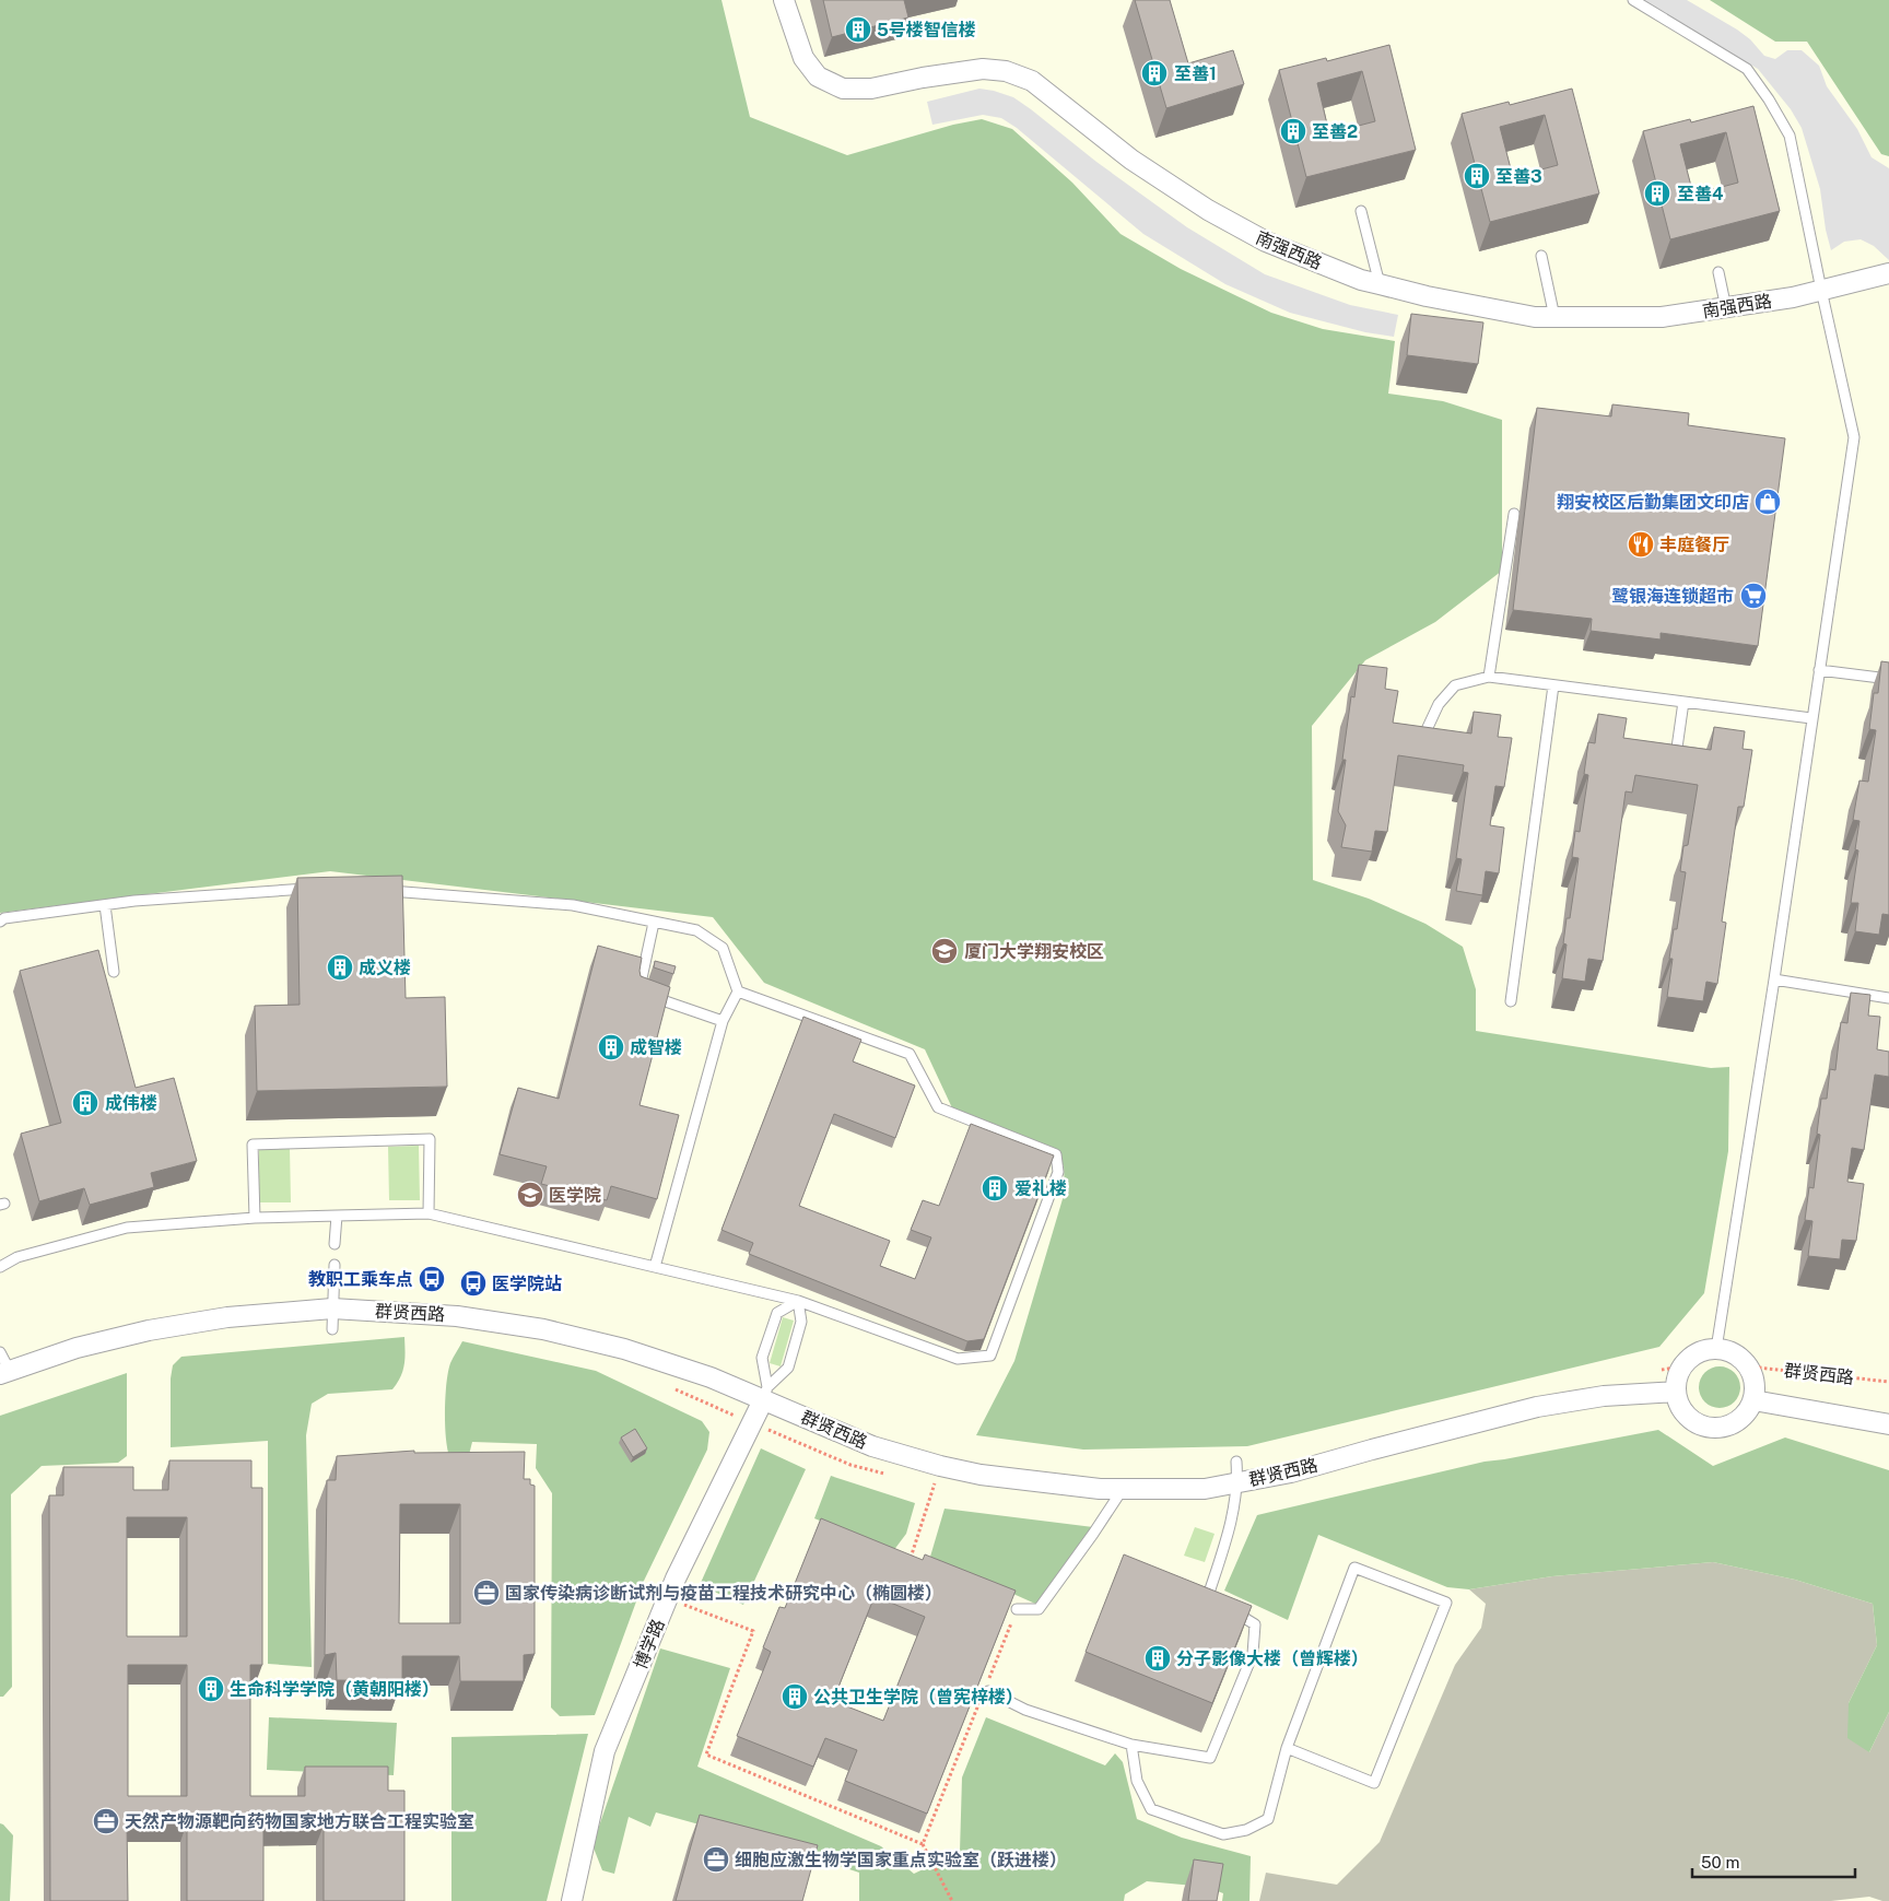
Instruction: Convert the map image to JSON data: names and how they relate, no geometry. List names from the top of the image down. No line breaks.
{"streets":{"street":["南强西路","群贤西路","博学路"]},"crossings":[["群贤西路","博学路"]],"places":{"building":["5号楼智信楼","至善1","至善2","至善3","至善4","成义楼","成智楼","成伟楼","爱礼楼","分子影像大楼（曾辉楼）","生命科学学院（黄朝阳楼）","公共卫生学院（曾宪梓楼）"],"shop":["翔安校区后勤集团文印店"],"restaurant":["丰庭餐厅"],"supermarket":["鹭银海连锁超市"],"school or university":["厦门大学翔安校区","医学院"],"bus stop":["教职工乘车点","医学院站"],"office":["国家传染病诊断试剂与疫苗工程技术研究中心（椭圆楼）","天然产物源靶向药物国家地方联合工程实验室","细胞应激生物学国家重点实验室（跃进楼）"]},"scale_bar":"50 m"}
